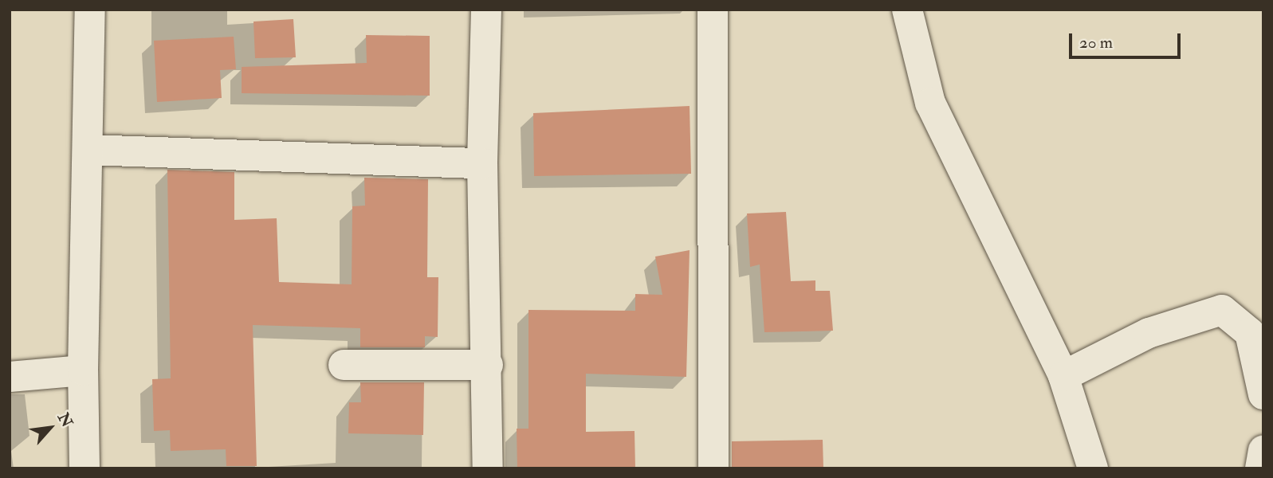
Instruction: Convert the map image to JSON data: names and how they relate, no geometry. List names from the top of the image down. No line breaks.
{"scale_bar":"20 m","north":"top right"}
